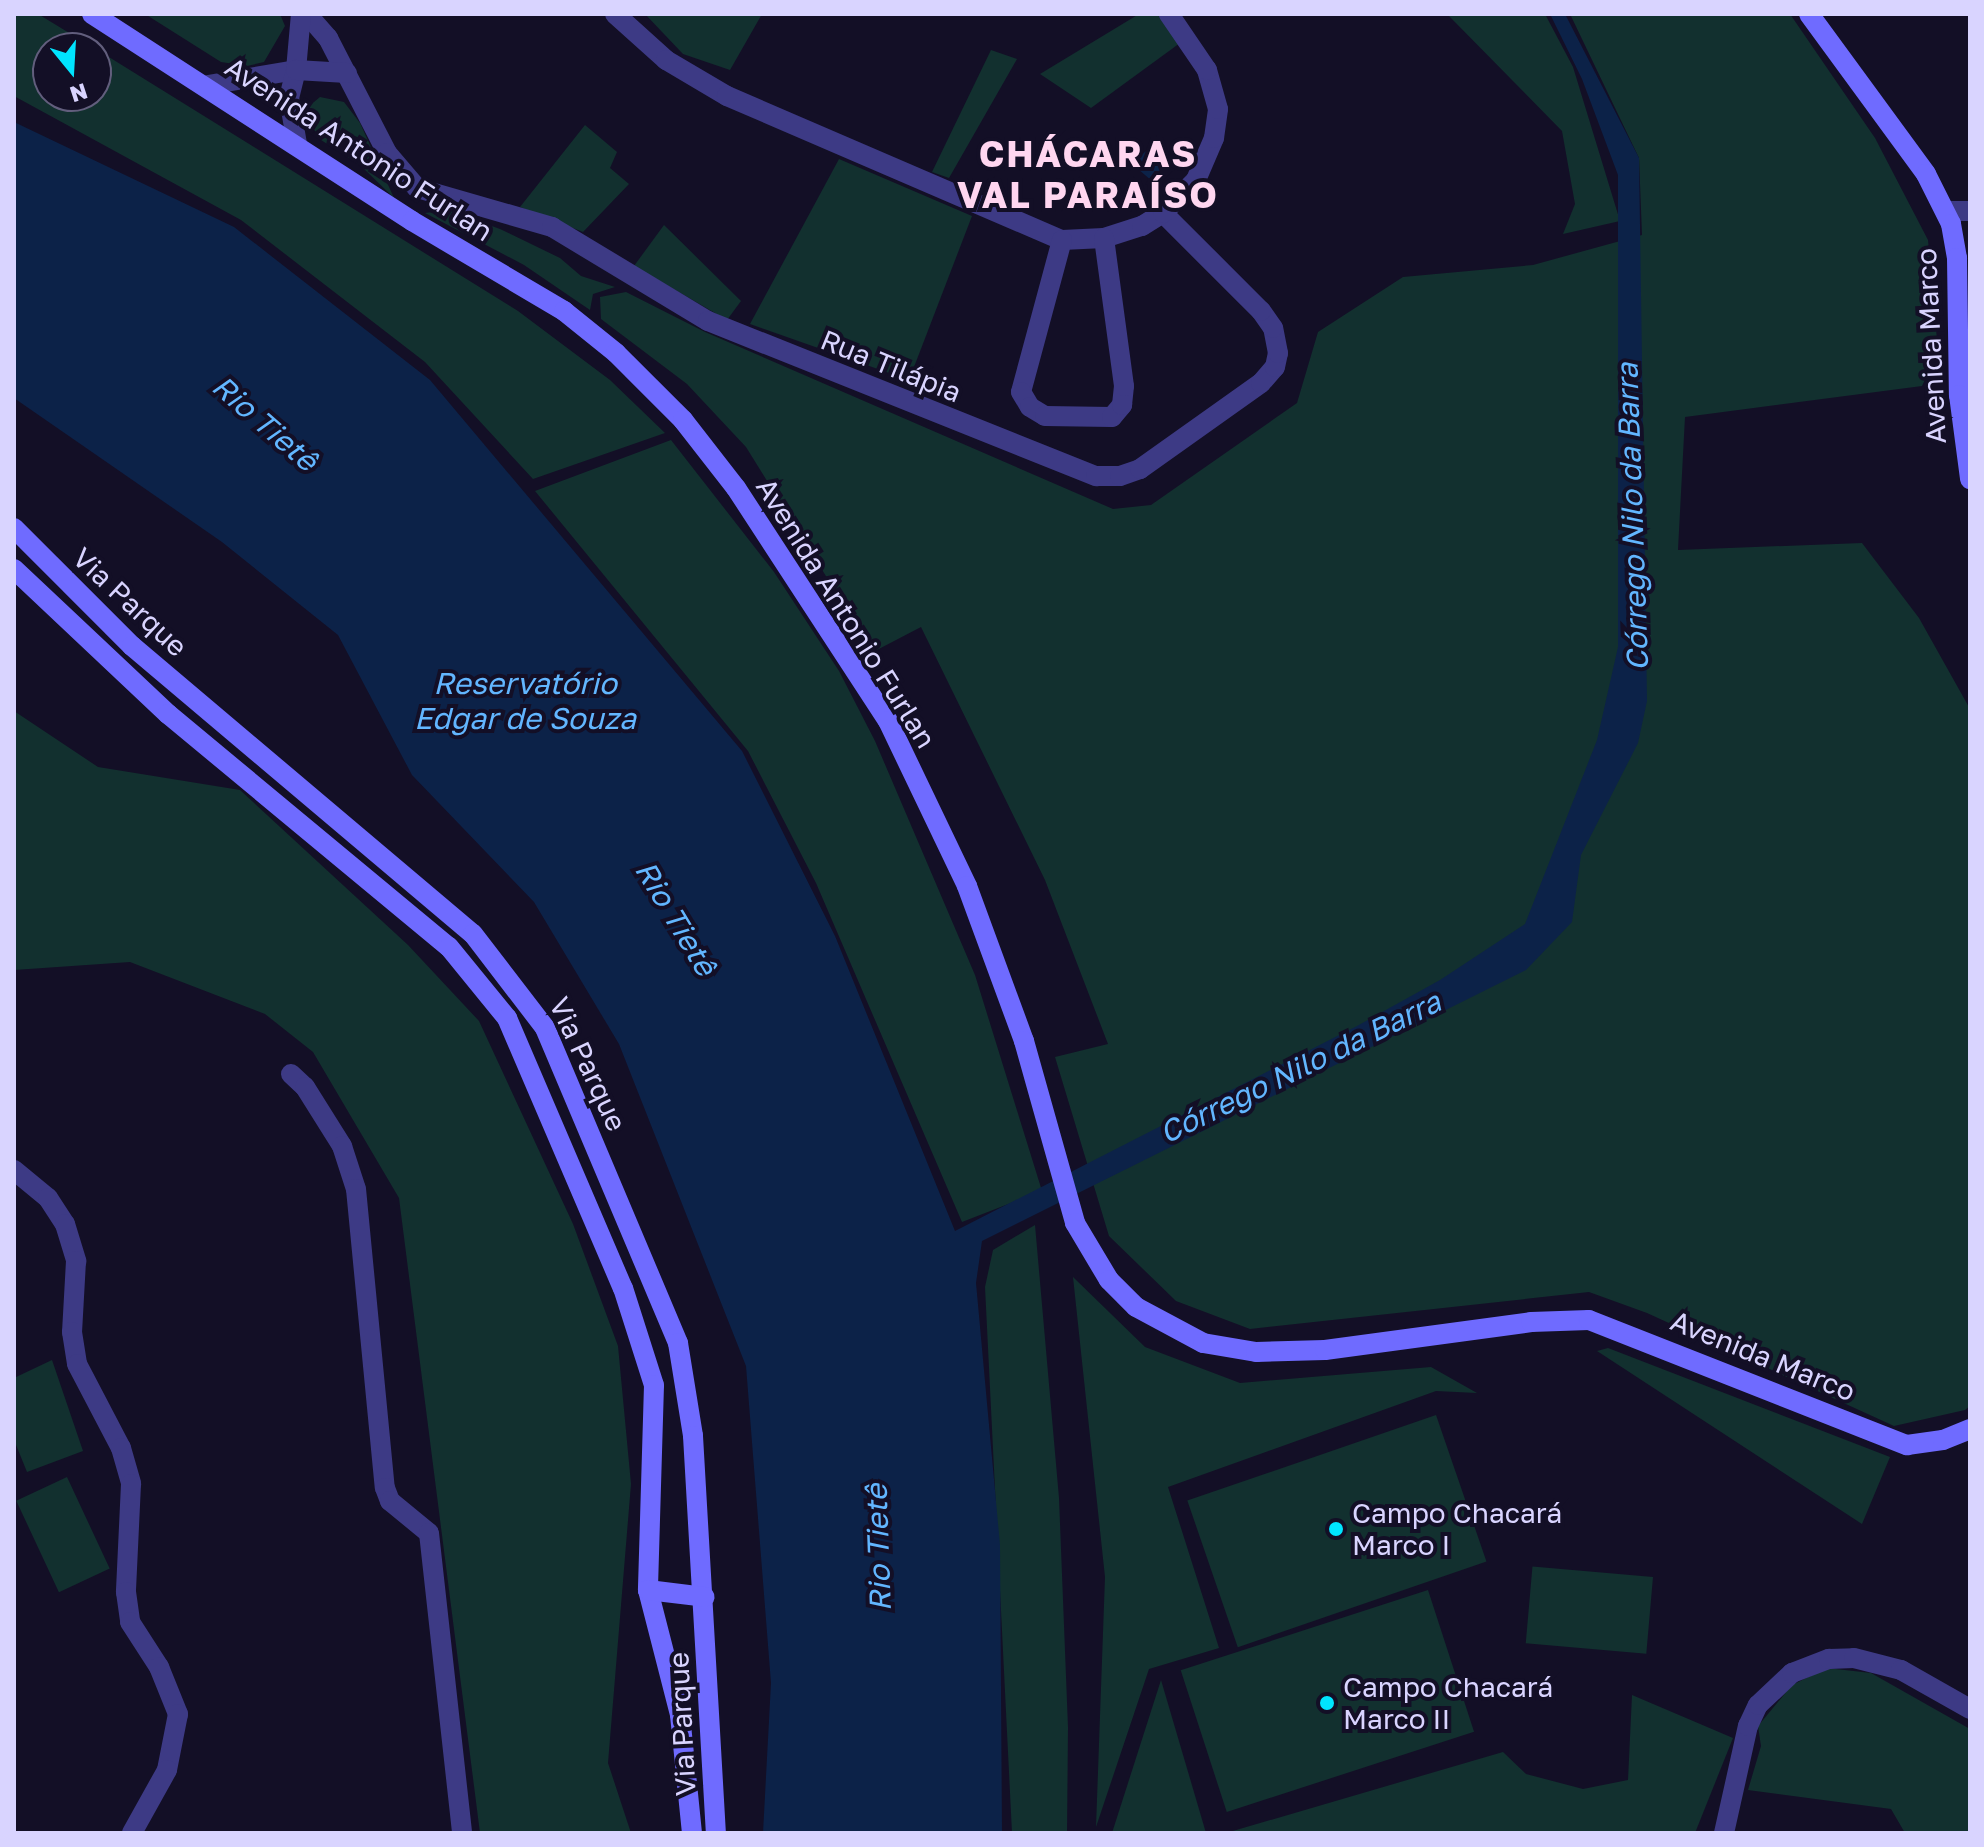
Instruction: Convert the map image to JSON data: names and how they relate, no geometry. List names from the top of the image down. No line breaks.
{"streets":{"main road":["Avenida Antonio Furlan","Avenida Marco","Via Parque"],"street":["Rua Tilápia"]},"crossings":[["Avenida Antonio Furlan","Avenida Marco"]],"districts":["CHÁCARAS VAL PARAÍSO"],"water":["Rio Tietê","Córrego Nilo da Barra","Reservatório Edgar de Souza"],"places":["Campo Chacará Marco I","Campo Chacará Marco II"],"north":"bottom"}
